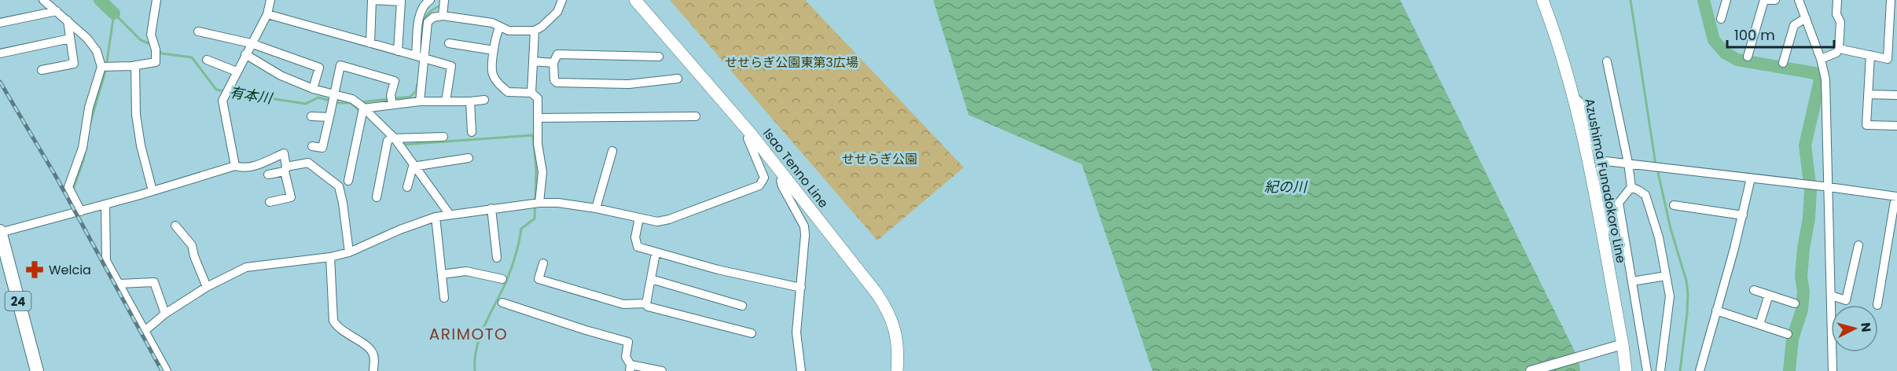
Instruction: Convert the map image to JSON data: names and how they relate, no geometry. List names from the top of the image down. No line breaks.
{"streets":{"highway":["24"],"main road":["Isao Tenno Line","Azushima Funadokoro Line"]},"districts":["ARIMOTO"],"water":["有本川","紀の川"],"parks":["せせらぎ公園東第3広場","せせらぎ公園"],"places":{"pharmacy":["Welcia"]},"scale_bar":"100 m","north":"right"}
